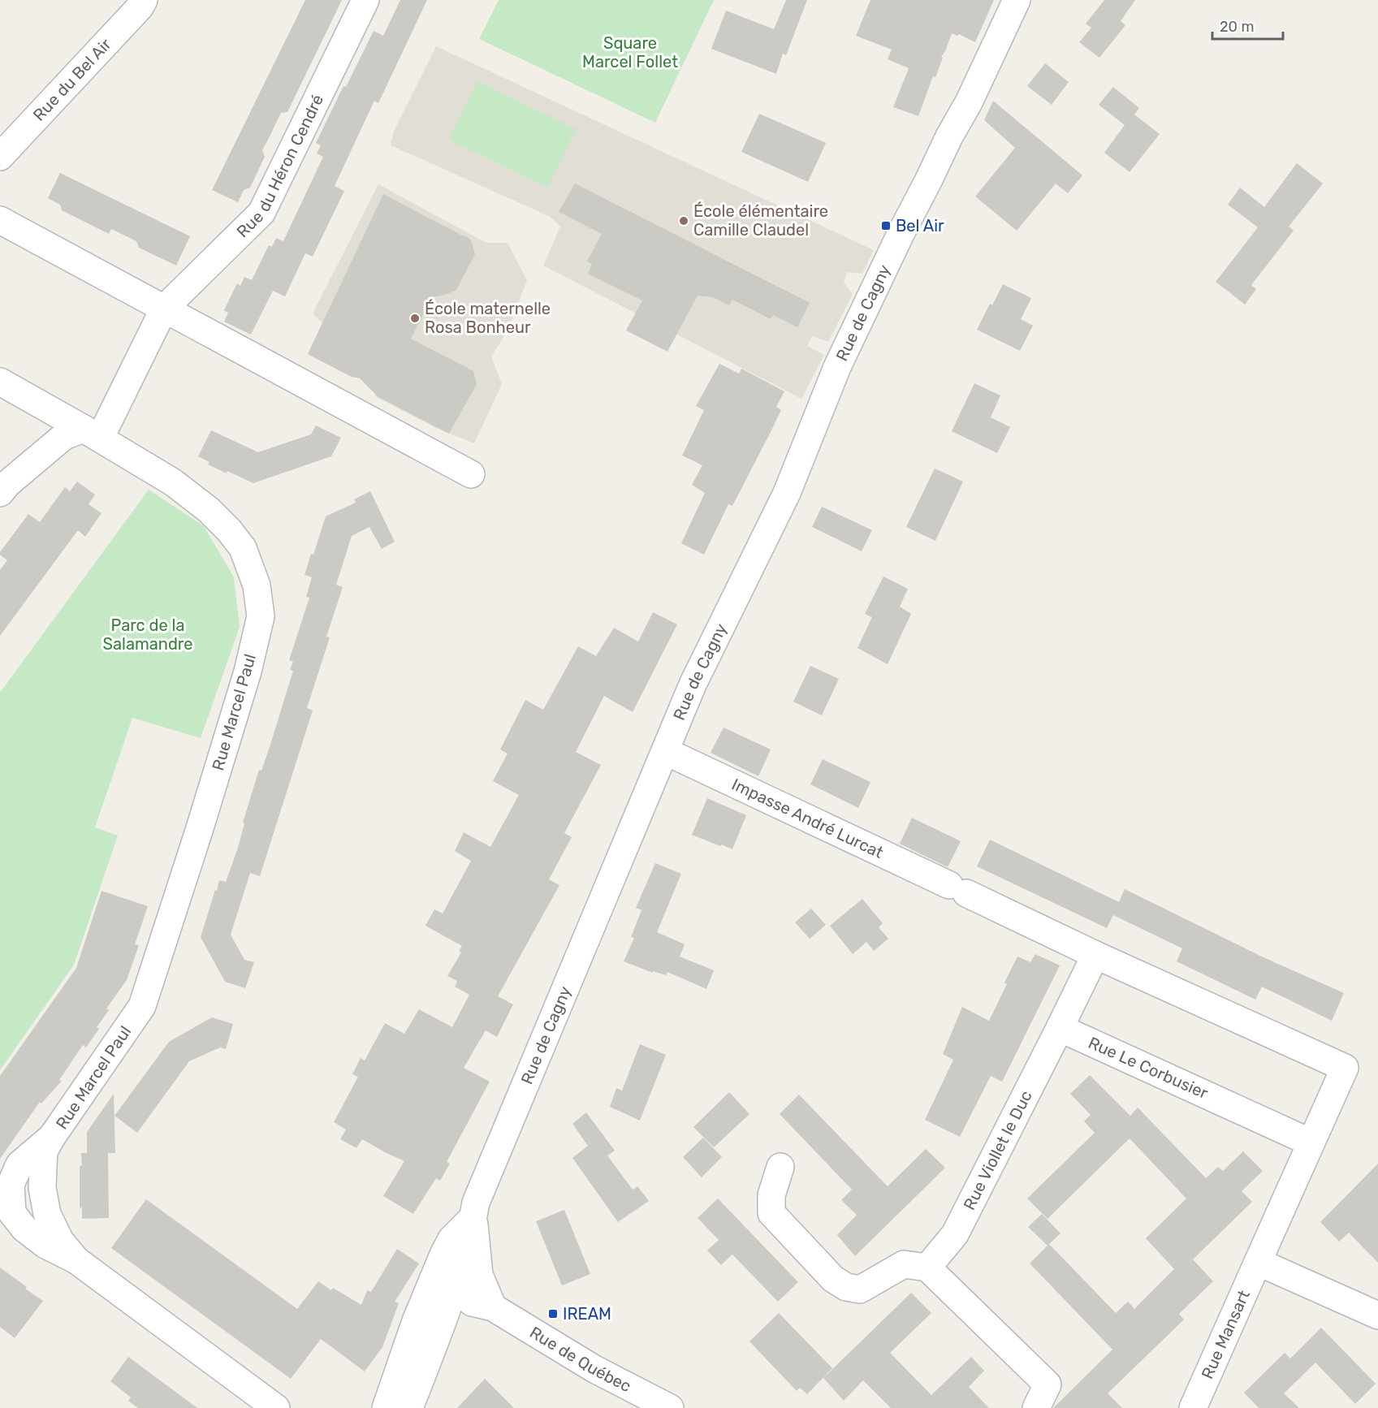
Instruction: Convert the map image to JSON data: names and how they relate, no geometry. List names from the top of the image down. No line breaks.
{"streets":{"street":["Rue du Bel Air","Rue du Héron Cendré","Rue de Cagny","Rue Marcel Paul","Impasse André Lurcat","Rue Le Corbusier","Rue Viollet le Duc","Rue Mansart","Rue de Québec"]},"crossings":[["Rue du Héron Cendré","Rue Marcel Paul"],["Rue de Cagny","Impasse André Lurcat"],["Rue de Cagny","Rue de Québec"],["Rue Le Corbusier","Rue Viollet le Duc"]],"parks":["Square Marcel Follet","Parc de la Salamandre"],"places":{"other":["École élémentaire Camille Claudel","École maternelle Rosa Bonheur"],"transit":["Bel Air","IREAM"]},"scale_bar":"20 m"}
